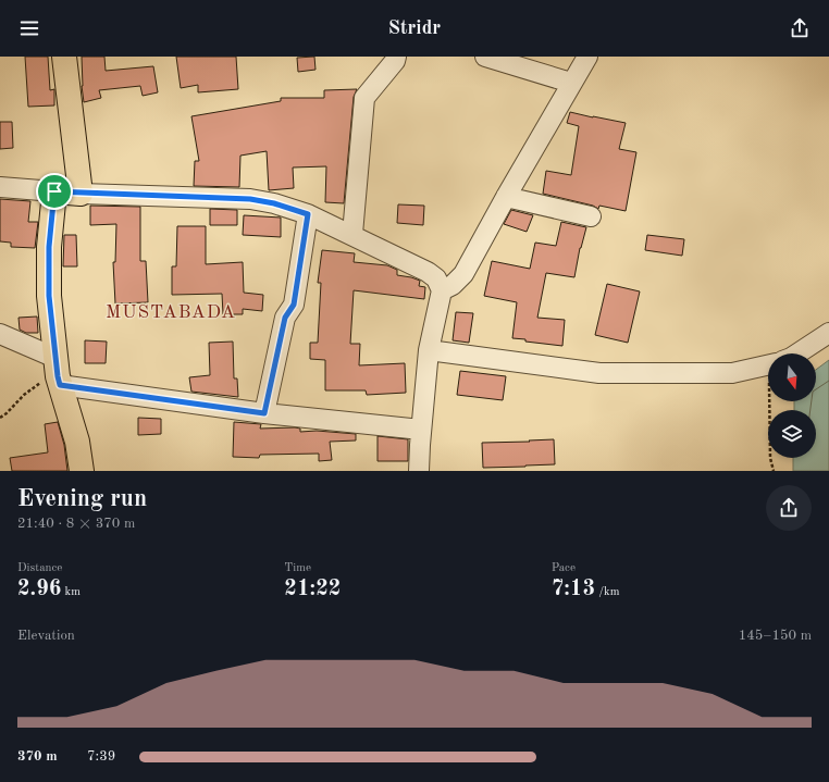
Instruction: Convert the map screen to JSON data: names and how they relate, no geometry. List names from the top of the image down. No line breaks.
{"districts":["MUSTABADA"],"north":"bottom","page":{"header":"Stridr","heading":["Evening run","21:40 · 8 × 370 m"],"stats":[["Distance","2.96 km"],["Time","21:22"],["Pace","7:13 /km"]],"chart":["Elevation","145–150 m"],"list":[{"name":"370 m","note":"7:39"}]}}
